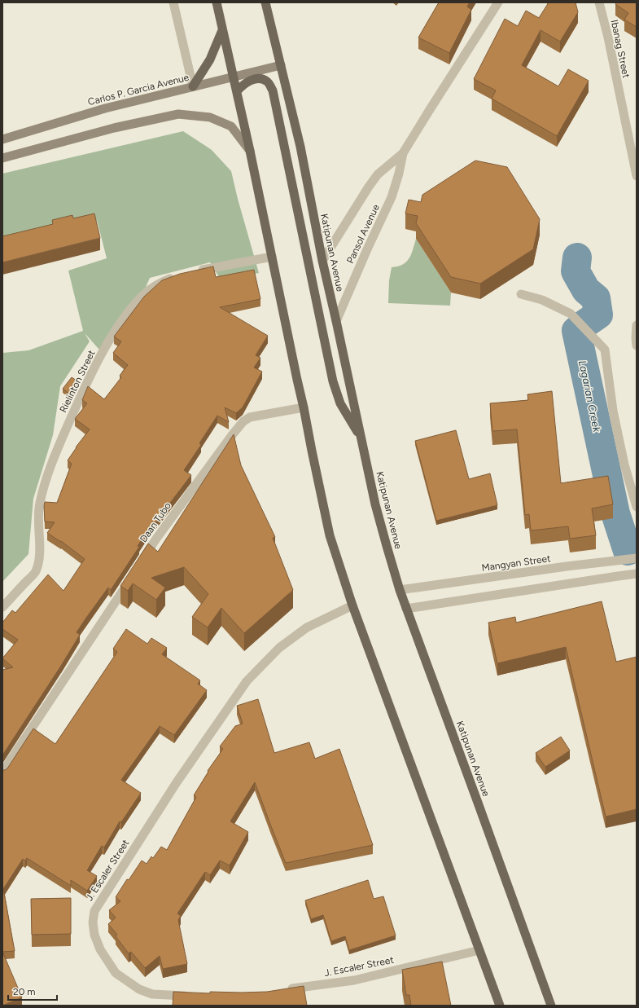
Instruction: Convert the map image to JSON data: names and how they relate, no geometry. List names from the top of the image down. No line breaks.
{"streets":{"main road":["Carlos P. Garcia Avenue","Katipunan Avenue"],"street":["Ibanag Street","Pansol Avenue","Rielinton Street","Daan Tubo","Mangyan Street","J. Escaler Street"]},"crossings":[["Carlos P. Garcia Avenue","Katipunan Avenue"],["Pansol Avenue","Katipunan Avenue"],["Katipunan Avenue","Mangyan Street"]],"water":["Lagarian Creek"],"scale_bar":"20 m"}
